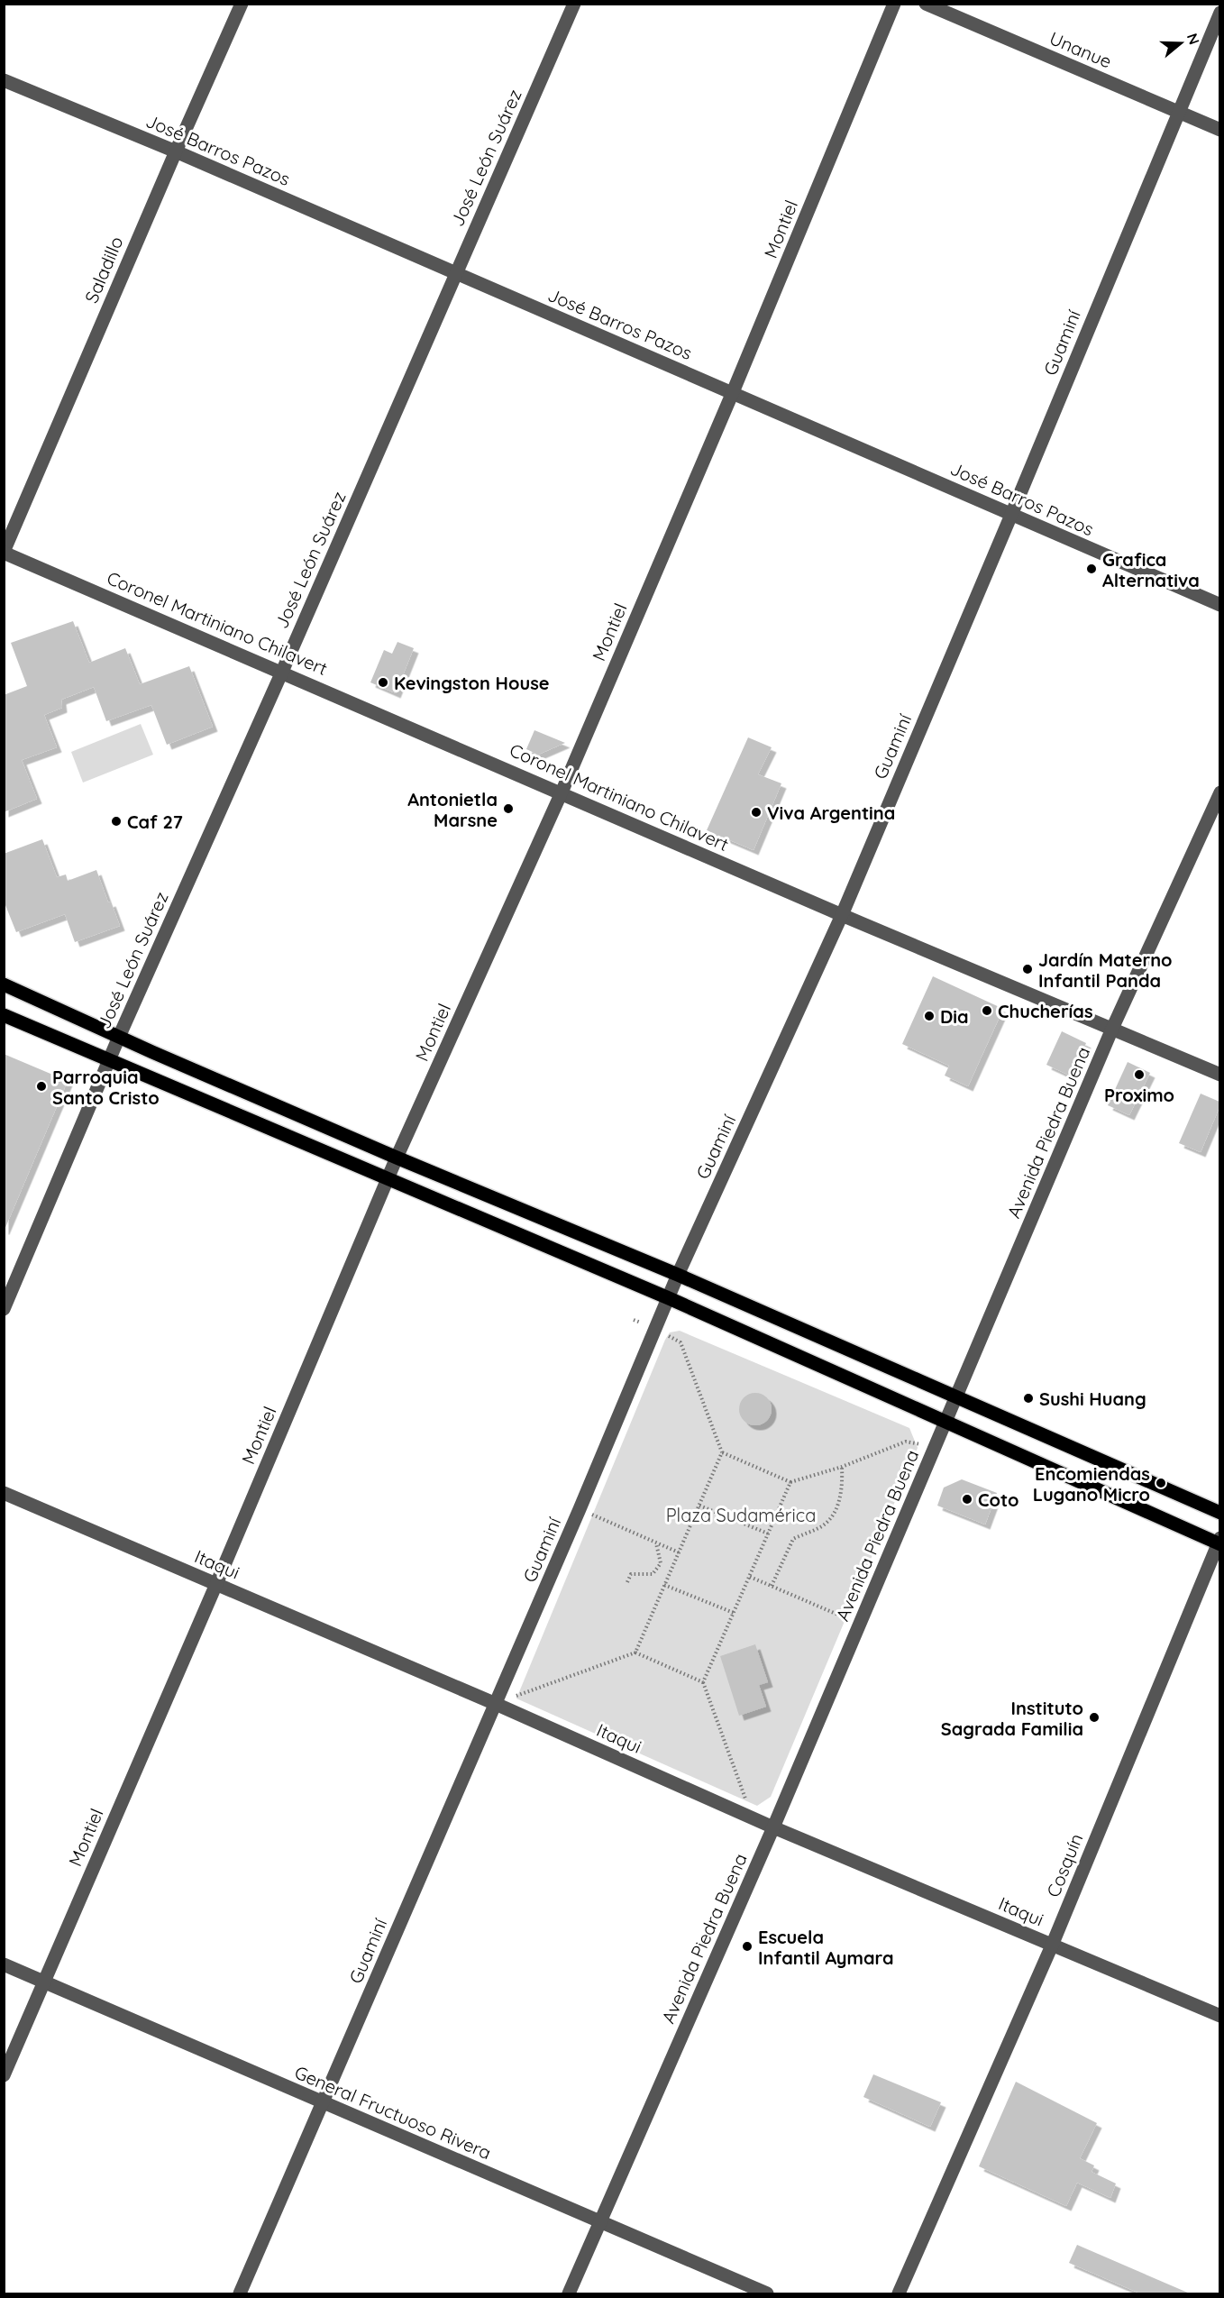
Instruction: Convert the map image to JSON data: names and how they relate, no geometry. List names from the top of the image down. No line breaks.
{"streets":{"street":["Unanue","José Barros Pazos","José León Suárez","Montiel","Saladillo","Guaminí","Coronel Martiniano Chilavert","Avenida Piedra Buena","Itaqui","Cosquín","General Fructuoso Rivera"]},"crossings":[["Unanue","Guaminí"],["José Barros Pazos","José León Suárez"],["José Barros Pazos","Montiel"],["José Barros Pazos","Saladillo"],["José Barros Pazos","Guaminí"],["José León Suárez","Coronel Martiniano Chilavert"],["Montiel","Coronel Martiniano Chilavert"],["Montiel","Itaqui"],["Montiel","General Fructuoso Rivera"],["Saladillo","Coronel Martiniano Chilavert"],["Guaminí","Coronel Martiniano Chilavert"],["Guaminí","Itaqui"],["Guaminí","General Fructuoso Rivera"],["Coronel Martiniano Chilavert","Avenida Piedra Buena"],["Avenida Piedra Buena","Itaqui"],["Avenida Piedra Buena","General Fructuoso Rivera"],["Itaqui","Cosquín"]],"parks":["Plaza Sudamérica"],"places":["Grafica Alternativa","Kevingston House","Antonietla Marsne","Viva Argentina","Caf 27","Jardín Materno Infantil Panda","Chucherías","Dia","Proximo","Parroquia Santo Cristo","Sushi Huang","Encomiendas Lugano Micro","Coto","Instituto Sagrada Familia","Escuela Infantil Aymara"],"north":"right"}
